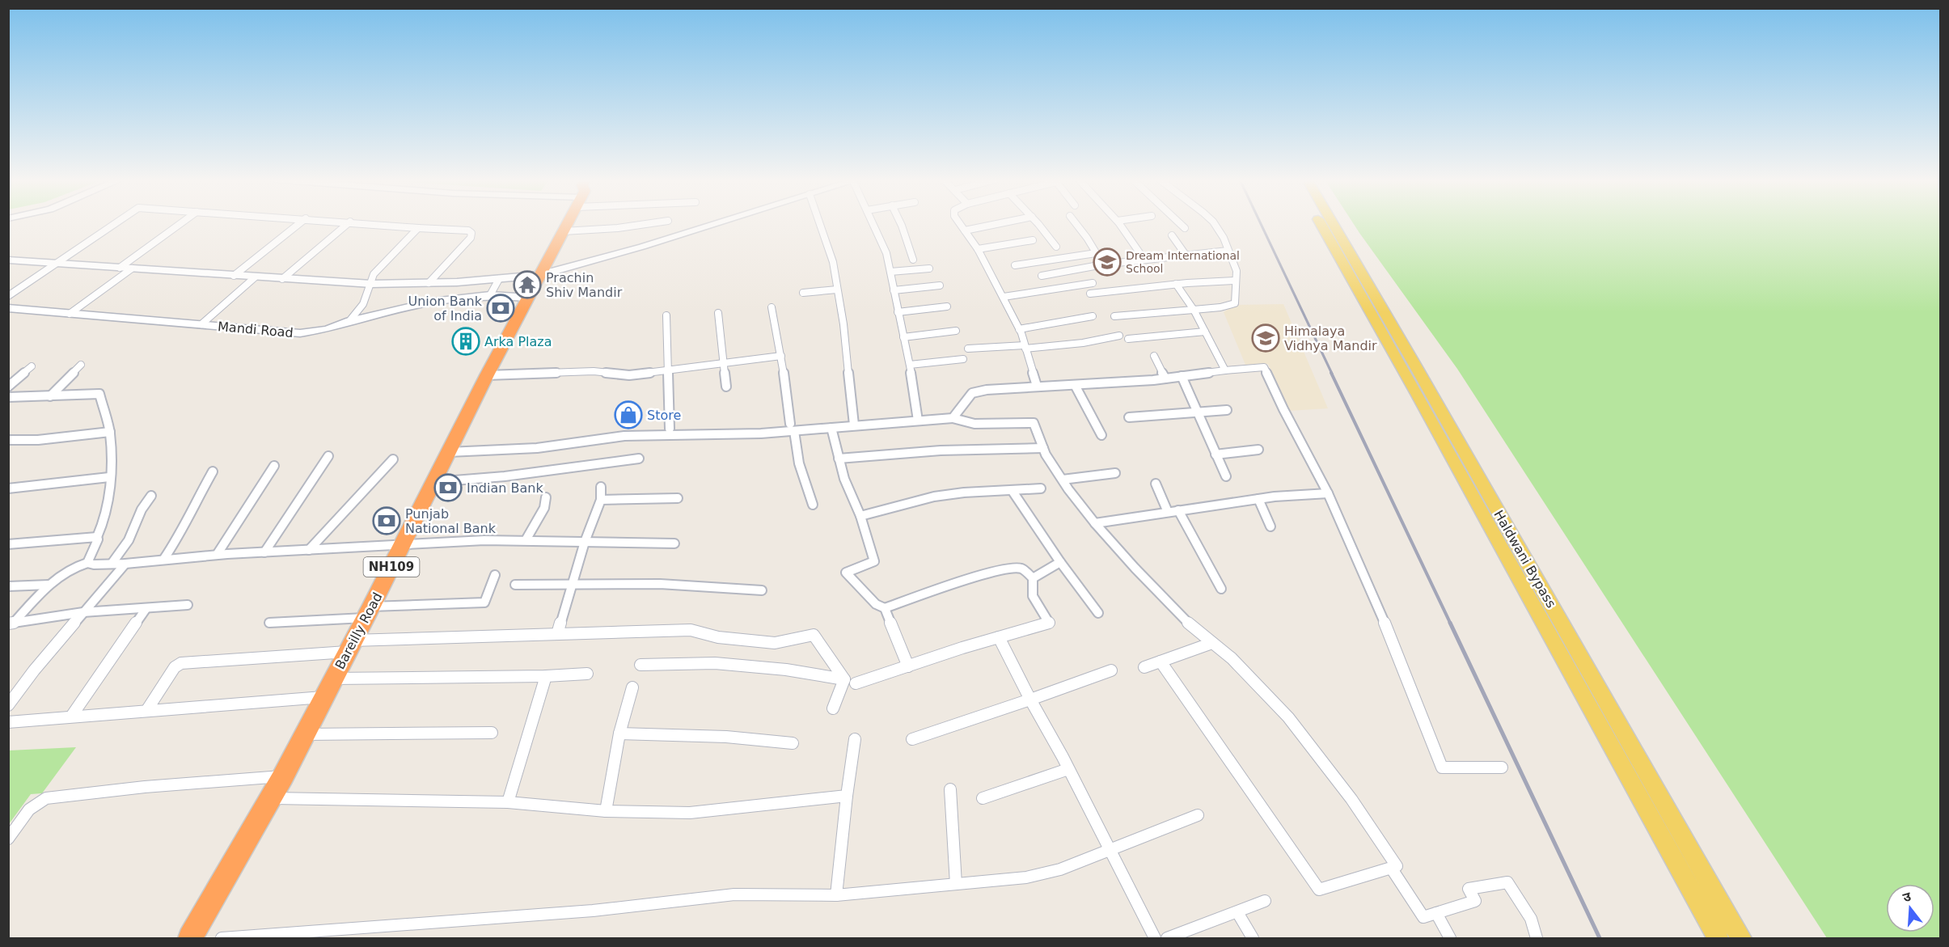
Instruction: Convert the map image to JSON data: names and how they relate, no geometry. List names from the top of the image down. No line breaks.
{"streets":{"highway":["NH109","Bareilly Road"],"main road":["Haldwani Bypass"],"street":["Mandi Road"]},"crossings":[["Mandi Road","Bareilly Road"]],"places":{"school or university":["Dream International School","Himalaya Vidhya Mandir"],"temple":["Prachin Shiv Mandir"],"bank":["Union Bank of India","Indian Bank","Punjab National Bank"],"building":["Arka Plaza"],"shop":["Store"]},"north":"top"}
